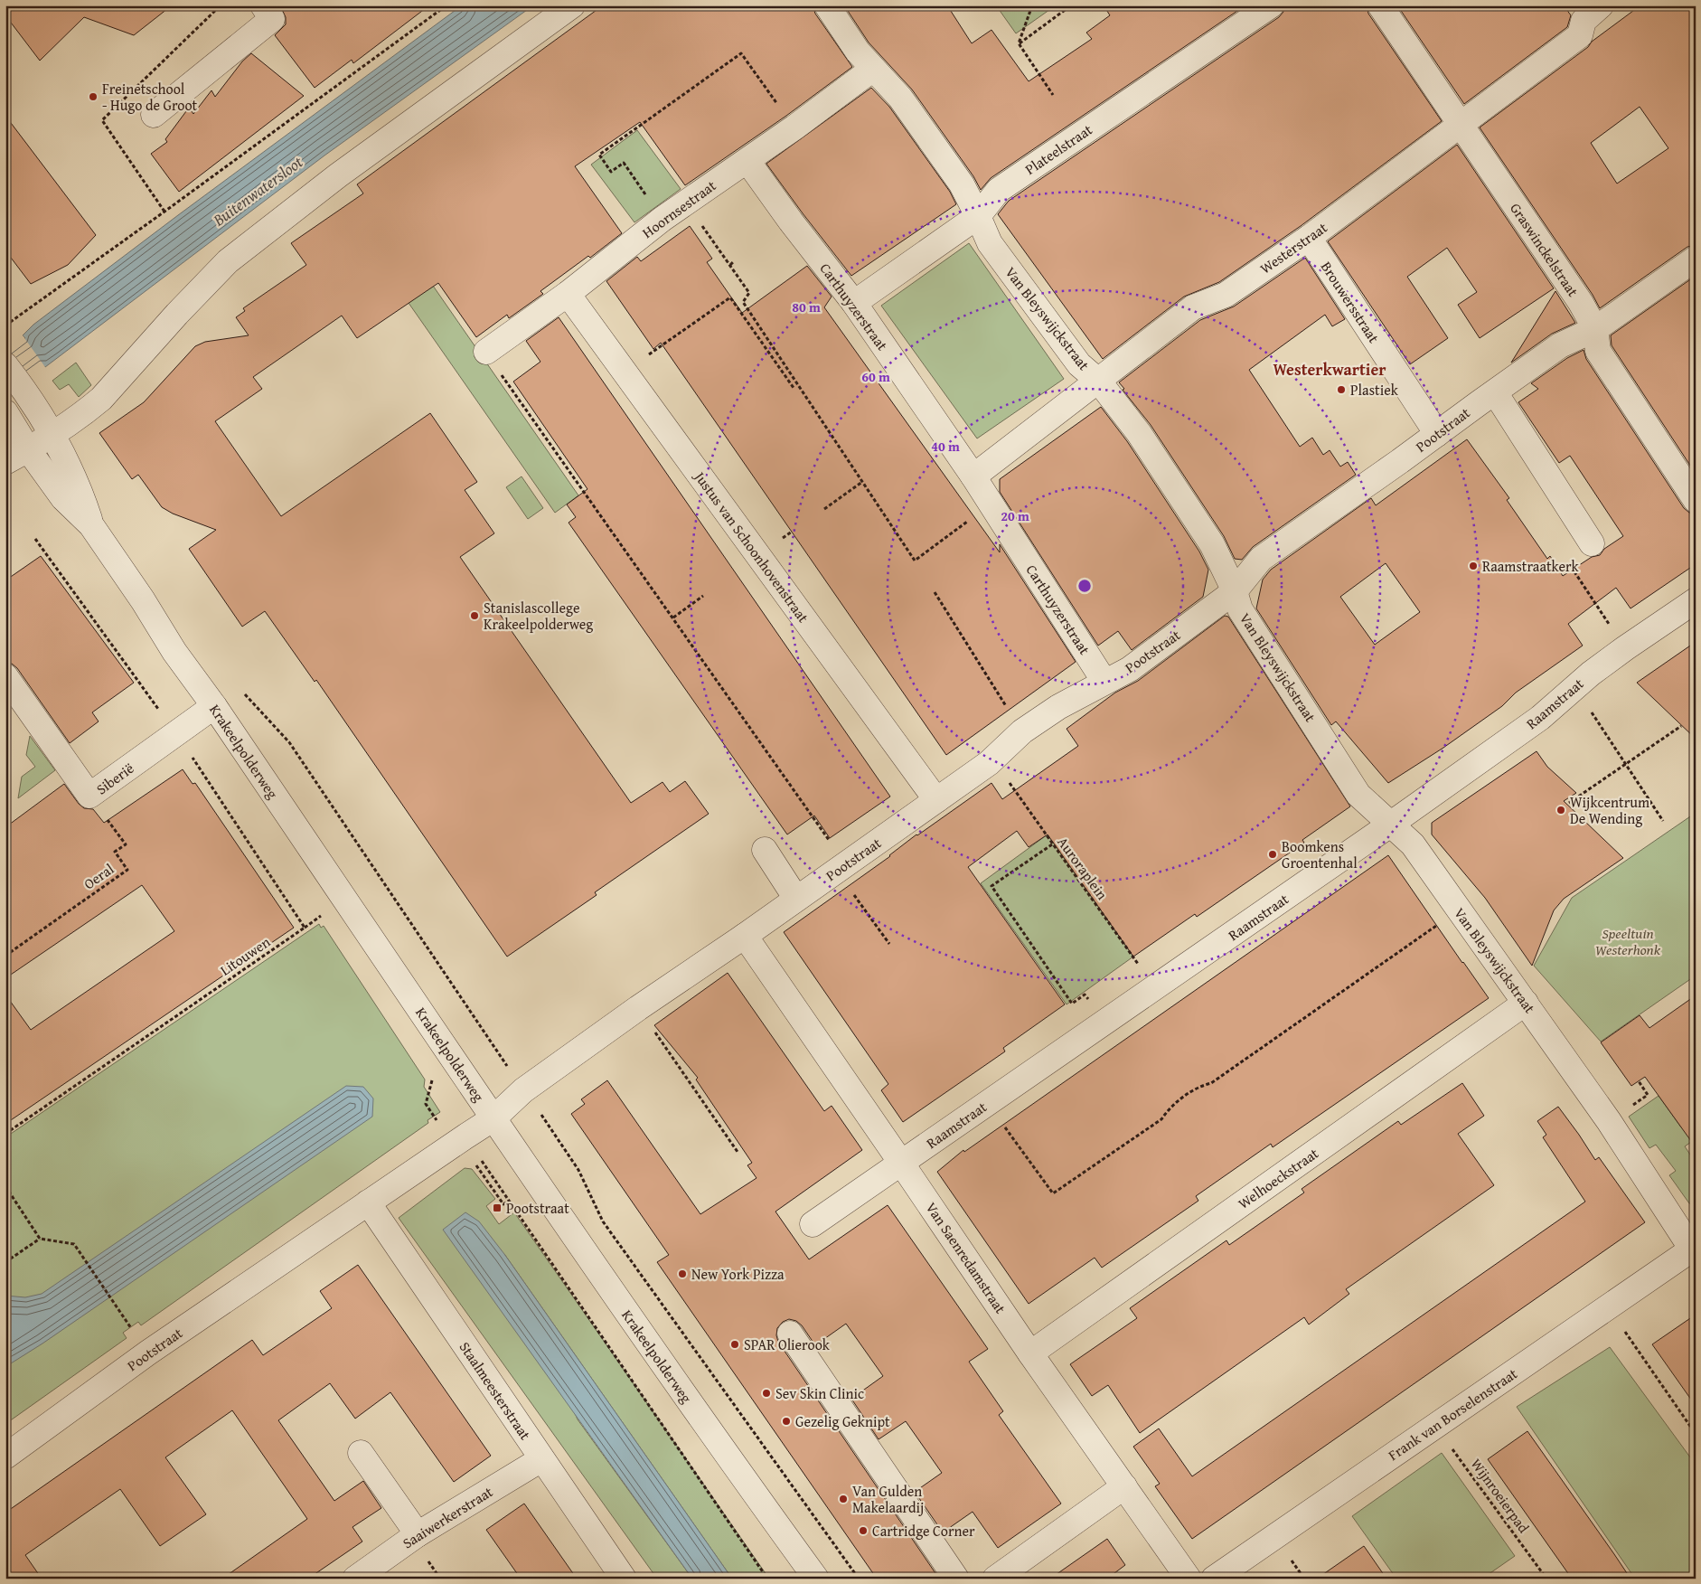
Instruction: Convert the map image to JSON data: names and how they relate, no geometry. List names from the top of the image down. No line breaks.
{"streets":{"street":["Plateelstraat","Hoornsestraat","Westerstraat","Graswinckelstraat","Brouwersstraat","Carthuyzerstraat","Van Bleyswijckstraat","Pootstraat","Justus van Schoonhovenstraat","Raamstraat","Krakeelpolderweg","Siberië","Welhoeckstraat","Van Saenredamstraat","Staalmeesterstraat","Frank van Borselenstraat","Saaiwerkerstraat"],"path":["Auroraplein","Oeral","Litouwen","Wijnroeierpad"]},"crossings":[["Plateelstraat","Carthuyzerstraat"],["Plateelstraat","Van Bleyswijckstraat"],["Hoornsestraat","Carthuyzerstraat"],["Hoornsestraat","Van Bleyswijckstraat"],["Hoornsestraat","Justus van Schoonhovenstraat"],["Westerstraat","Graswinckelstraat"],["Westerstraat","Brouwersstraat"],["Westerstraat","Carthuyzerstraat"],["Westerstraat","Van Bleyswijckstraat"],["Graswinckelstraat","Pootstraat"],["Brouwersstraat","Pootstraat"],["Carthuyzerstraat","Pootstraat"],["Van Bleyswijckstraat","Pootstraat"],["Van Bleyswijckstraat","Raamstraat"],["Van Bleyswijckstraat","Welhoeckstraat"],["Van Bleyswijckstraat","Frank van Borselenstraat"],["Pootstraat","Justus van Schoonhovenstraat"],["Pootstraat","Krakeelpolderweg"],["Pootstraat","Auroraplein"],["Pootstraat","Van Saenredamstraat"],["Pootstraat","Staalmeesterstraat"],["Raamstraat","Auroraplein"],["Raamstraat","Van Saenredamstraat"],["Krakeelpolderweg","Siberië"],["Siberië","Oeral"],["Welhoeckstraat","Van Saenredamstraat"],["Staalmeesterstraat","Saaiwerkerstraat"],["Frank van Borselenstraat","Wijnroeierpad"]],"districts":["Westerkwartier"],"water":["Buitenwatersloot"],"parks":["Speeltuin Westerhonk"],"places":{"other":["Freinetschool - Hugo de Groot","Plastiek","Raamstraatkerk","Stanislascollege Krakeelpolderweg","Wijkcentrum De Wending","Boomkens Groentenhal","New York Pizza","SPAR Olierook","Sev Skin Clinic","Gezelig Geknipt","Van Gulden Makelaardij","Cartridge Corner"],"transit":["Pootstraat"]},"rings":["80 m","60 m","40 m","20 m"]}
